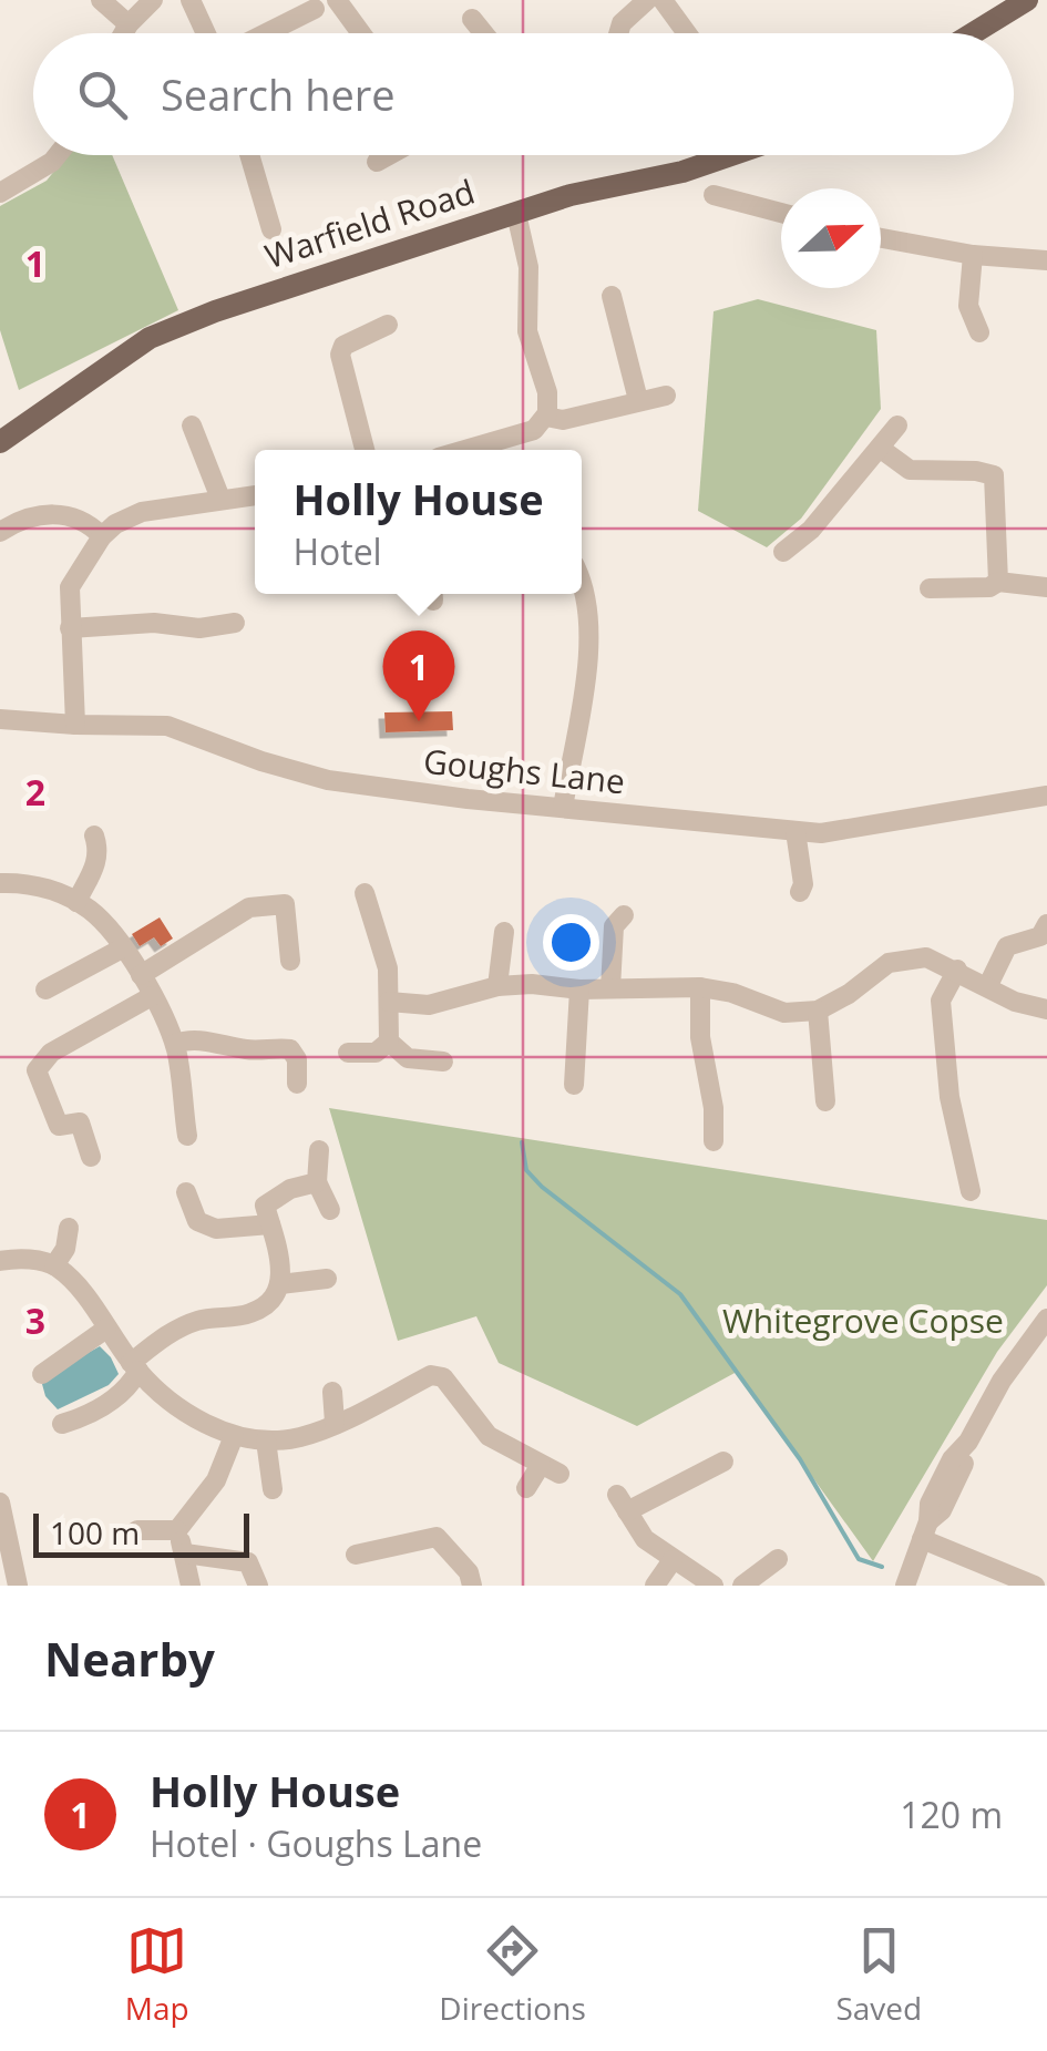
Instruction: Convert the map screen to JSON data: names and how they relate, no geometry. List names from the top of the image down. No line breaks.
{"streets":{"main road":["Warfield Road"],"street":["Goughs Lane"]},"parks":["Whitegrove Copse"],"scale_bar":"100 m","north":"right","page":{"search":"Search here","popup":["Holly House","Hotel"],"pins":"1","scale":"100 m","heading":"Nearby","list":[{"mark":"1","name":"Holly House","note":"Hotel · Goughs Lane","value":"120 m"}],"nav":["Map","Directions","Saved"]},"grid":{"rows":["1","2","3"]}}
